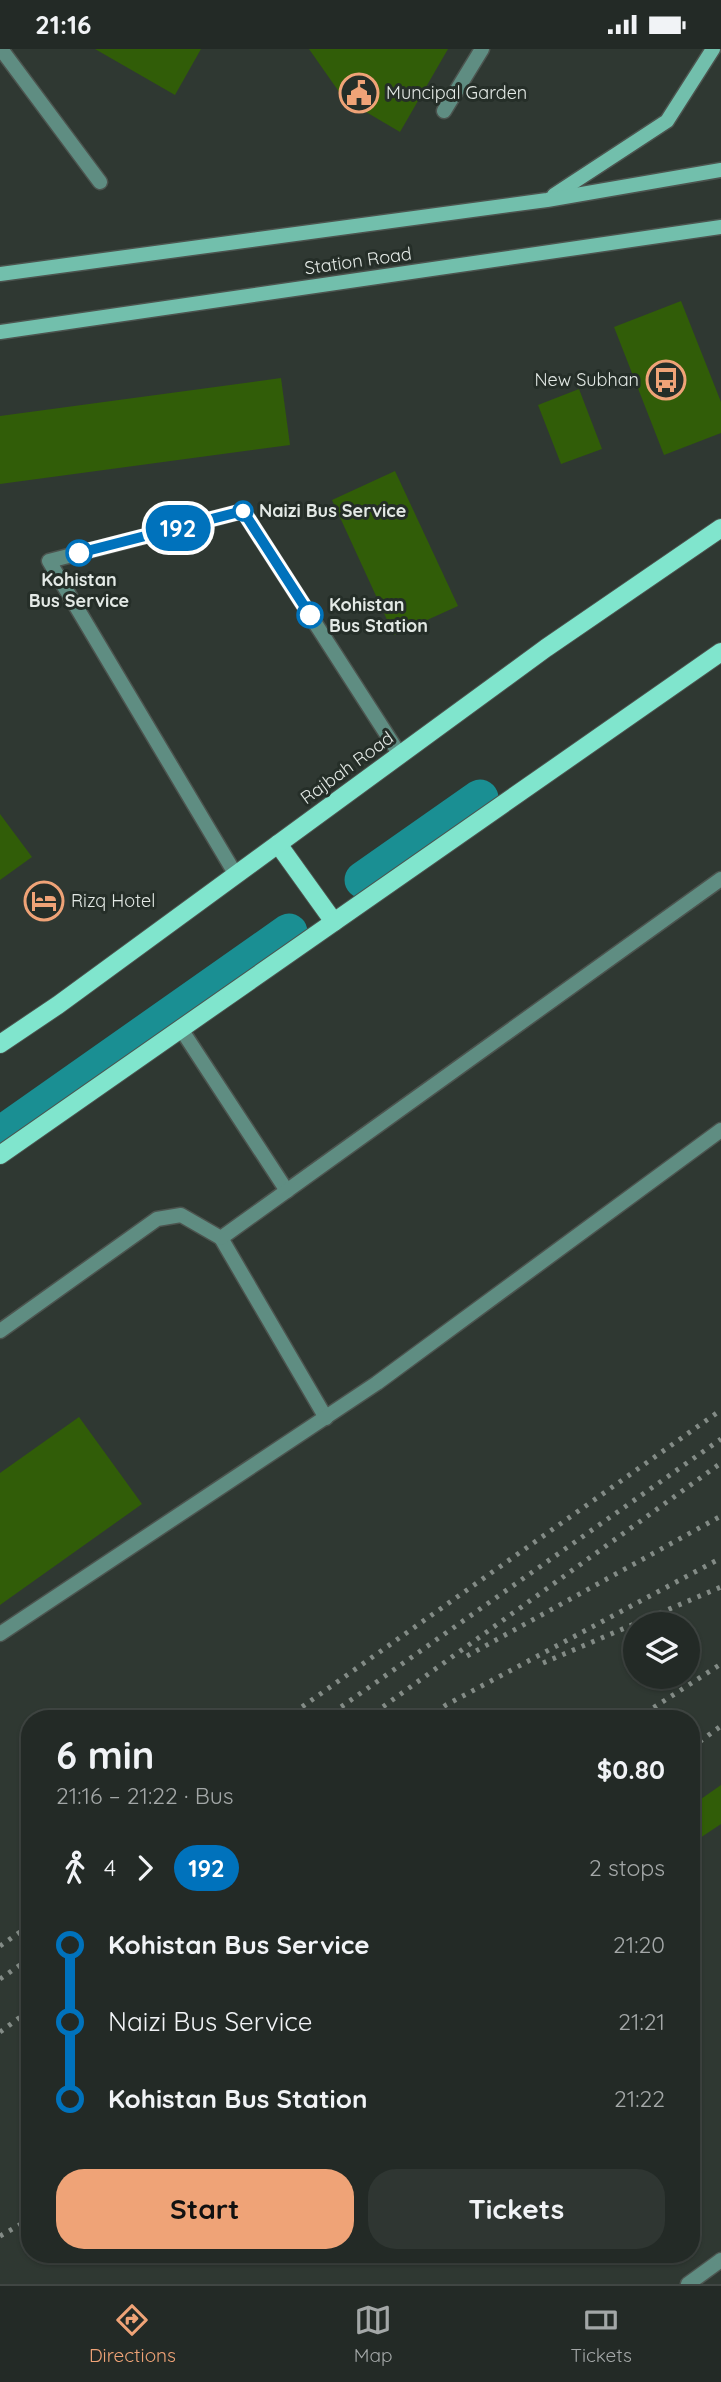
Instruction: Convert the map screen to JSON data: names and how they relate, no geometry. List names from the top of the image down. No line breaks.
{"streets":{"main road":["Station Road","Rajbah Road"]},"places":{"public building":["Muncipal Garden"],"bus stop":["New Subhan"],"other":["Naizi Bus Service","Kohistan Bus Service","Kohistan Bus Station"],"hotel":["Rizq Hotel"]},"lines":["bus line 192"],"page":{"status":"21:16","on_map":"192","heading":["6 min","21:16 – 21:22 · Bus","$0.80"],"legs":["4","192","2 stops"],"list":[{"name":"Kohistan Bus Service","value":"21:20"},{"name":"Naizi Bus Service","value":"21:21"},{"name":"Kohistan Bus Station","value":"21:22"}],"buttons":["Start","Tickets"],"tabs":["Directions","Map","Tickets"]}}
